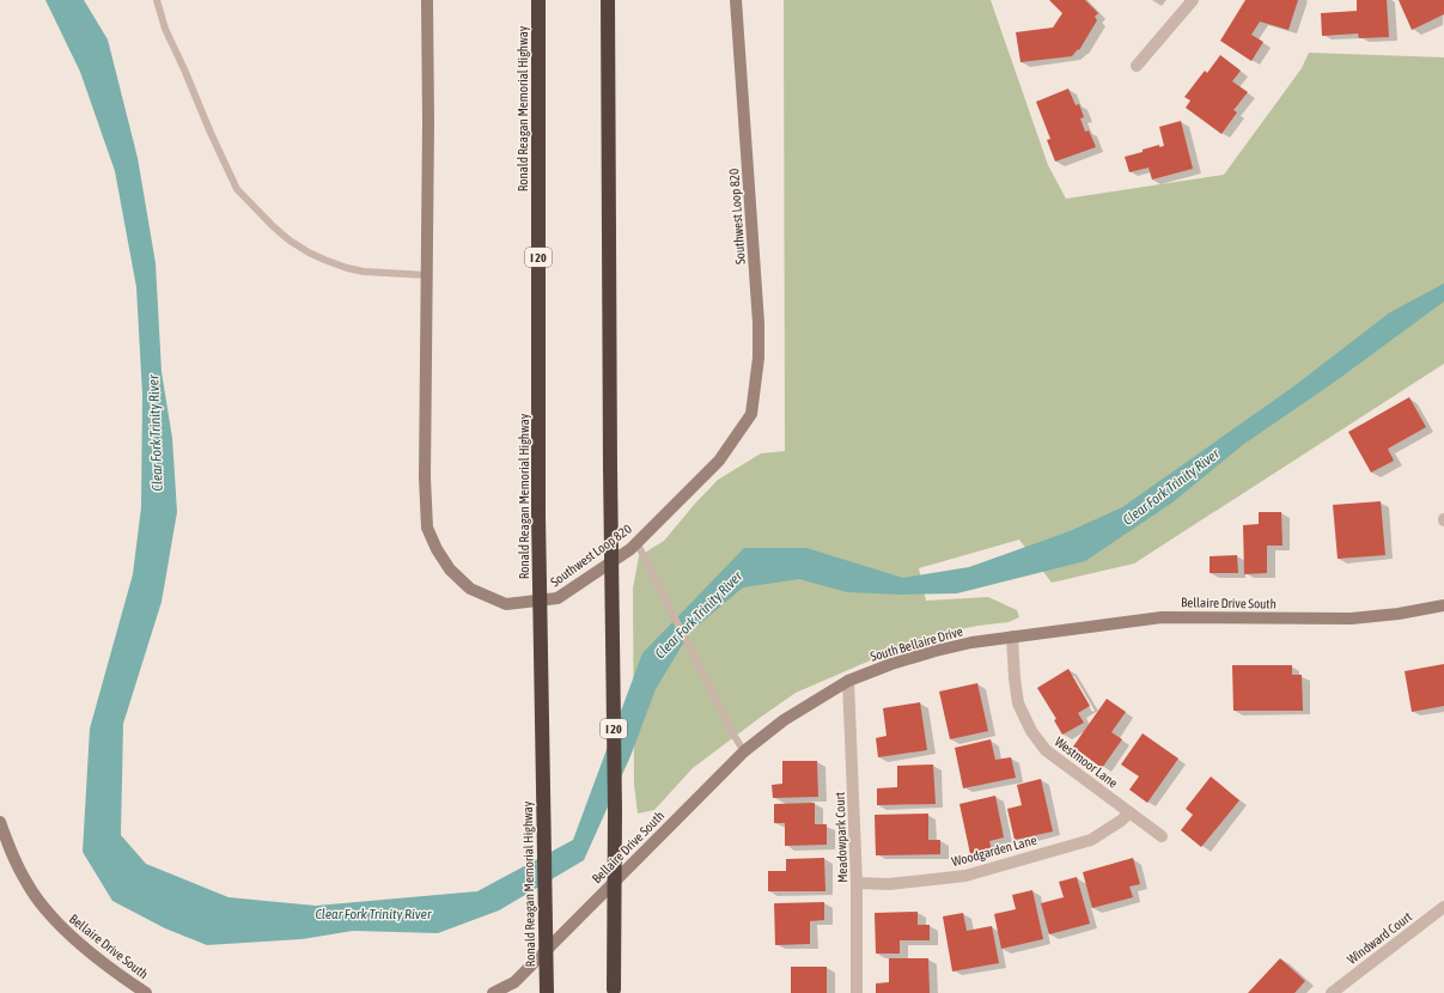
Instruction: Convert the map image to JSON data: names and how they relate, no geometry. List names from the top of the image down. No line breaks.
{"streets":{"highway":["Ronald Reagan Memorial Highway","I 20"],"street":["Southwest Loop 820","Bellaire Drive South","South Bellaire Drive","Westmoor Lane","Meadowpark Court","Woodgarden Lane","Windward Court"]},"crossings":[["Bellaire Drive South","South Bellaire Drive"],["Bellaire Drive South","Westmoor Lane"],["South Bellaire Drive","Westmoor Lane"],["South Bellaire Drive","Meadowpark Court"],["Westmoor Lane","Woodgarden Lane"],["Meadowpark Court","Woodgarden Lane"]],"water":["Clear Fork Trinity River"]}
